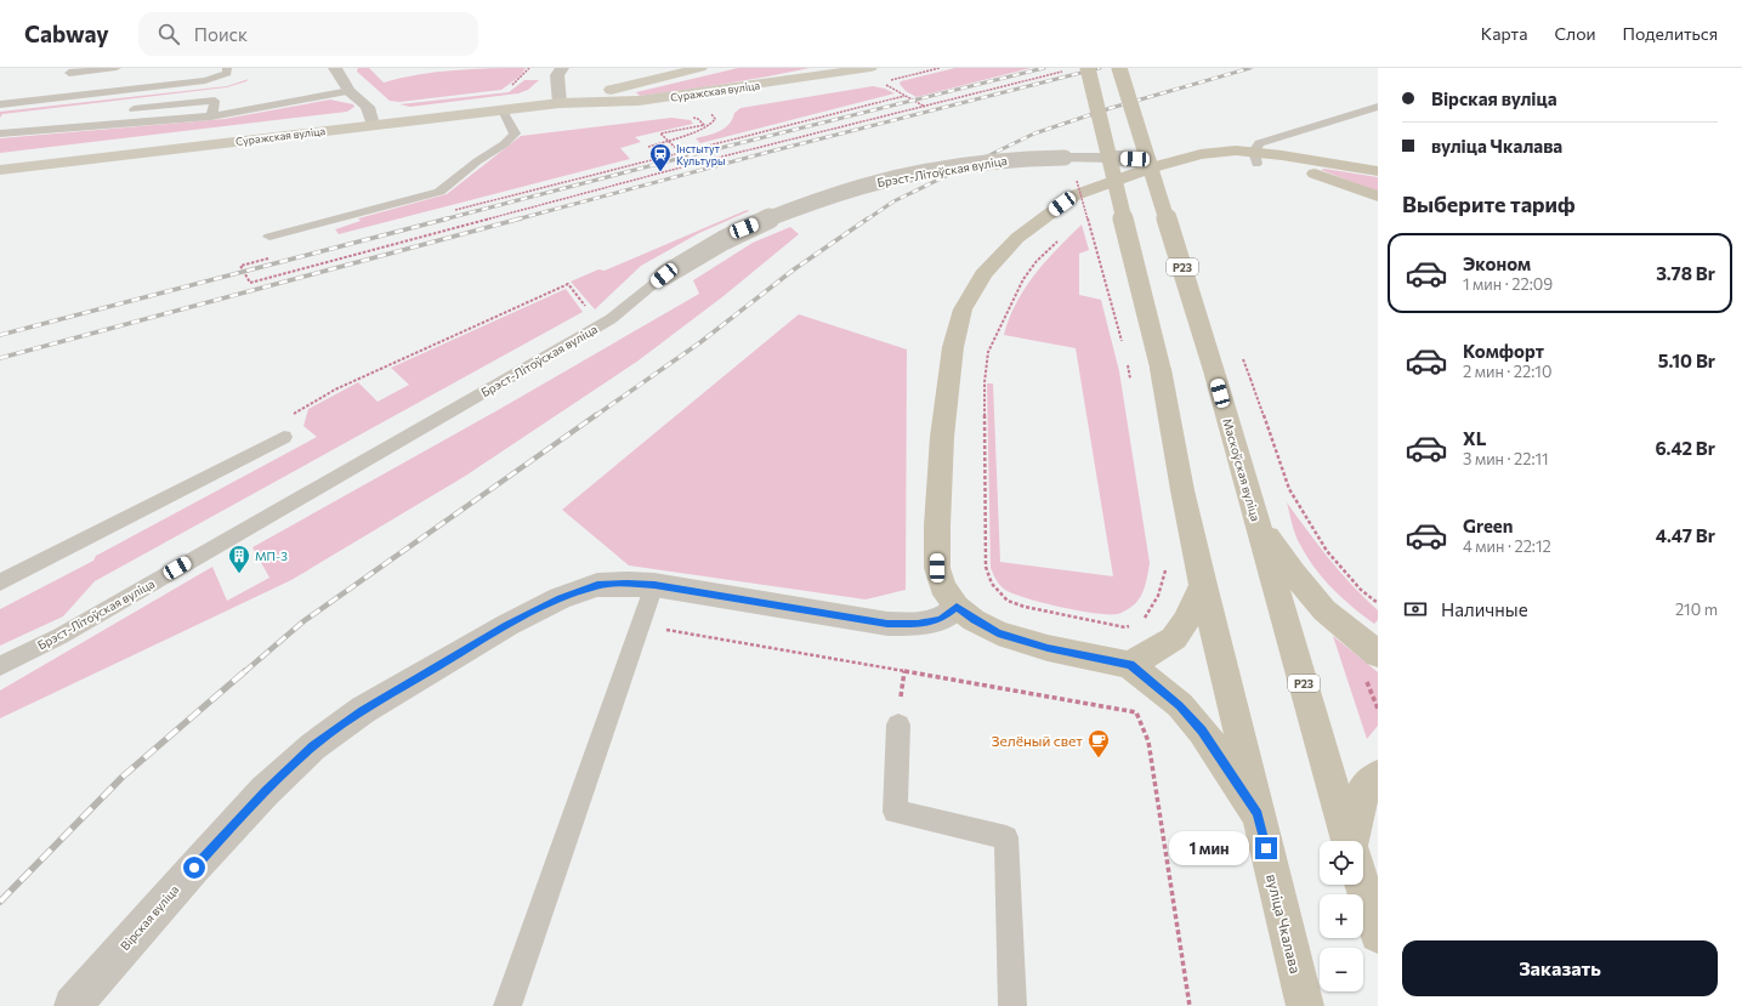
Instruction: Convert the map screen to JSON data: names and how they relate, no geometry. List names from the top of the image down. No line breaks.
{"streets":{"main road":["Суражская вуліца","Р23","Маскоўская вуліца","вуліца Чкалава"],"street":["Брэст-Літоўская вуліца","Вірская вуліца"]},"crossings":[["Брэст-Літоўская вуліца","Маскоўская вуліца"]],"places":{"station":["Інстытут Культуры"],"building":["МП-3"],"cafe":["Зелёный свет"]},"page":{"header":"Cabway","search":"Поиск","nav":["Карта","Слои","Поделиться"],"banner":["Вірская вуліца","вуліца Чкалава"],"heading":"Выберите тариф","list":[{"name":"Эконом","note":"1 мин · 22:09","value":"3.78 Br"},{"name":"Комфорт","note":"2 мин · 22:10","value":"5.10 Br"},{"name":"XL","note":"3 мин · 22:11","value":"6.42 Br"},{"name":"Green","note":"4 мин · 22:12","value":"4.47 Br"}],"pay":["Наличные","210 m"],"bubble":"1 мин","map_buttons":["+","−"],"buttons":"Заказать"}}
